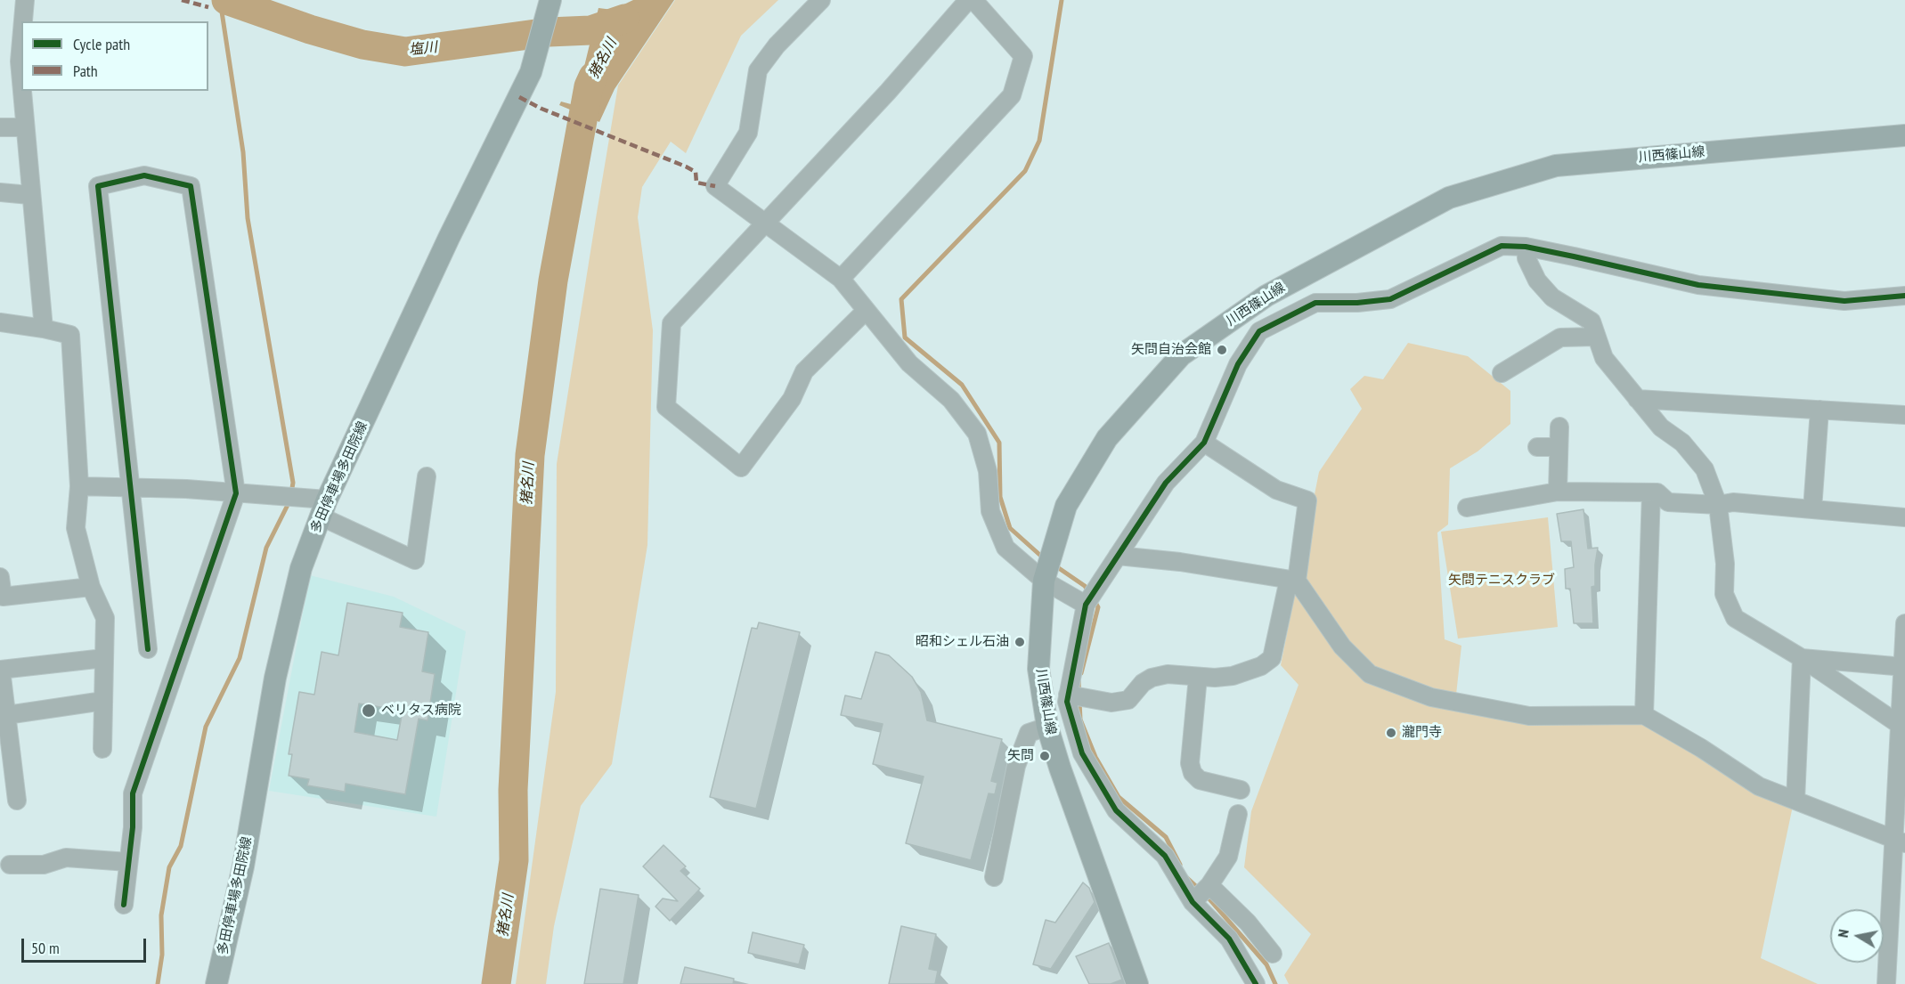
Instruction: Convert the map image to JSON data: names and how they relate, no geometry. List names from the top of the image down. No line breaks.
{"streets":{"main road":["川西篠山線","多田停車場多田院線"]},"water":["塩川","猪名川"],"parks":["矢問テニスクラブ"],"places":["矢問自治会館","昭和シェル石油","ベリタス病院","瀧門寺","矢問"],"legend":["Cycle path","Path"],"scale_bar":"50 m","north":"left"}
